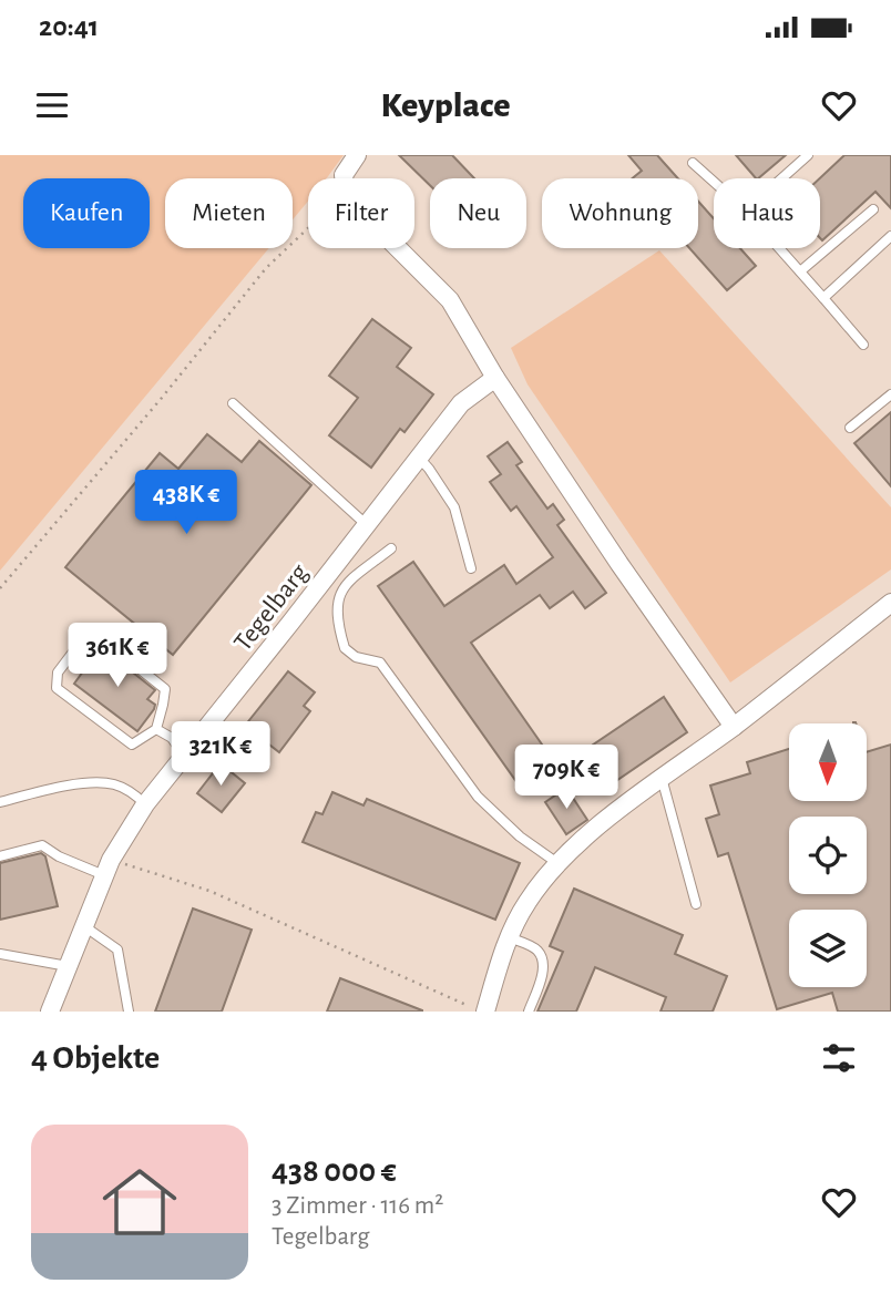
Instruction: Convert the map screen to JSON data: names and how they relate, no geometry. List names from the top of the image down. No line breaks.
{"streets":{"street":["Tegelbarg"]},"north":"bottom","page":{"status":"20:41","header":"Keyplace","chip":["Kaufen","Mieten","Filter","Neu","Wohnung","Haus"],"price":["438K €","361K €","321K €","709K €"],"heading":"4 Objekte","list":[{"name":"438 000 €","note":"3 Zimmer · 116 m² · Tegelbarg"}]}}
